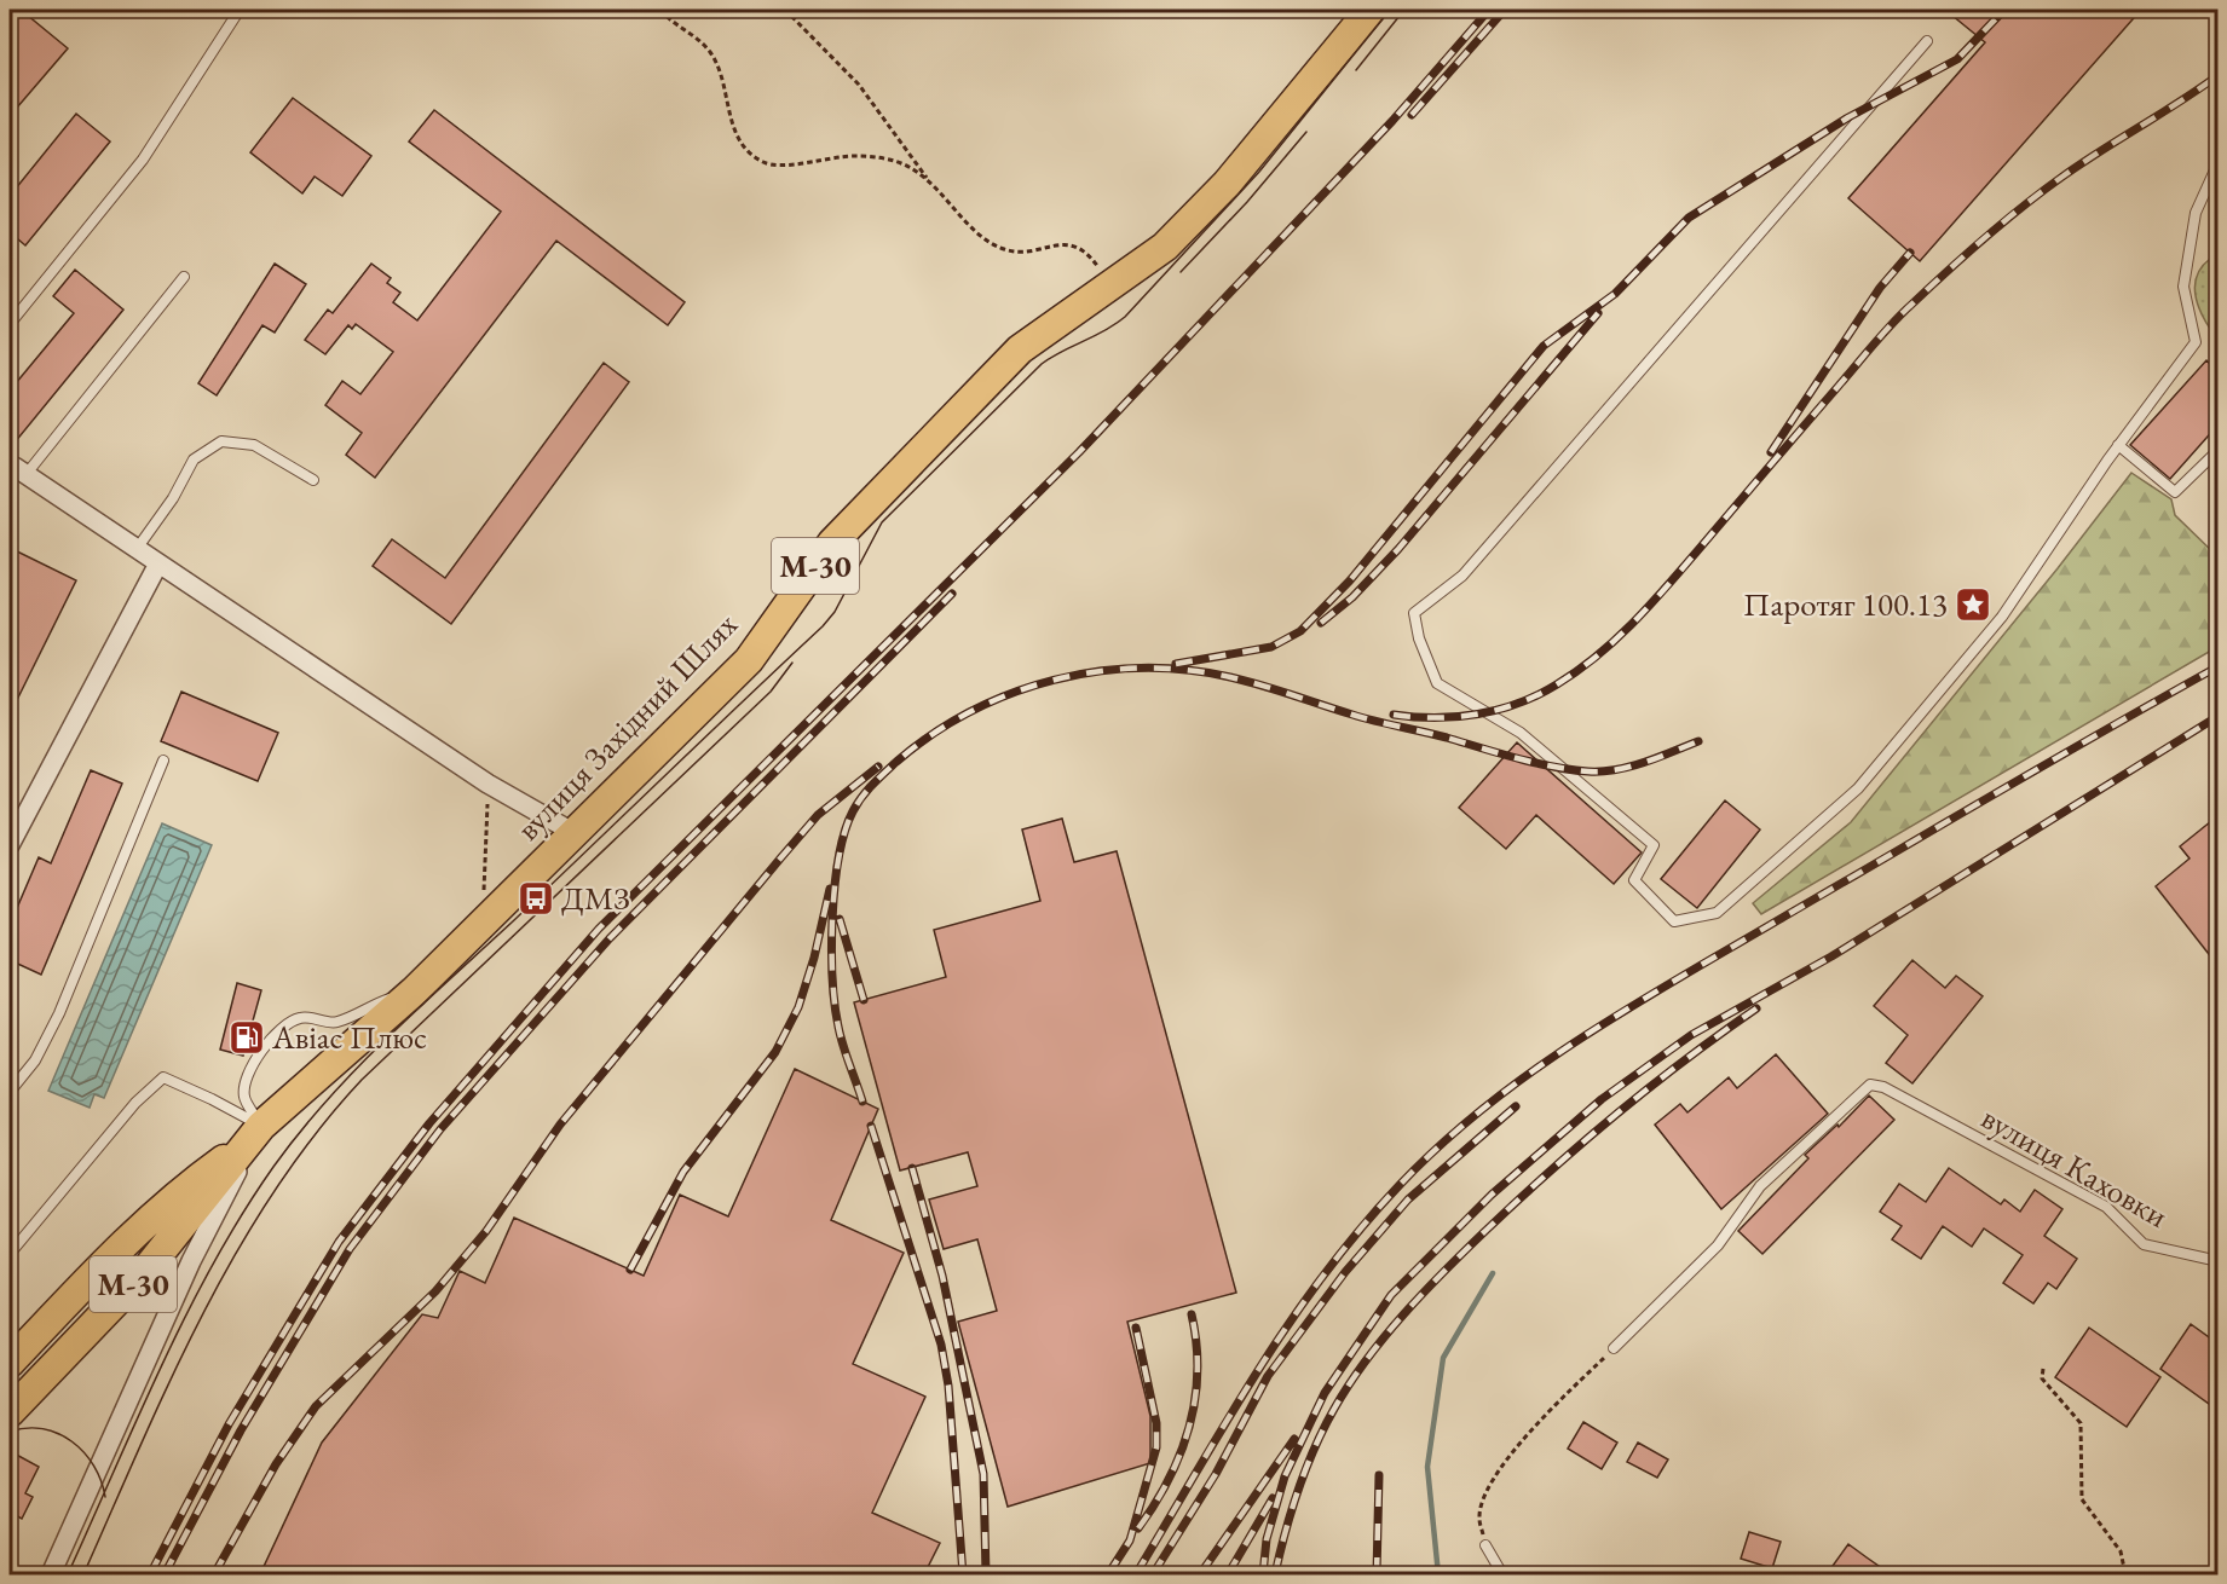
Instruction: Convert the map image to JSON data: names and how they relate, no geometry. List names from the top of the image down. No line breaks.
{"streets":{"highway":["М-30","вулиця Західний Шлях"],"lane":["вулиця Каховки"]},"crossings":[["М-30","вулиця Західний Шлях"]],"places":{"place":["Паротяг 100.13"],"bus stop":["ДМЗ"],"fuel station":["Авіас Плюс"]}}
